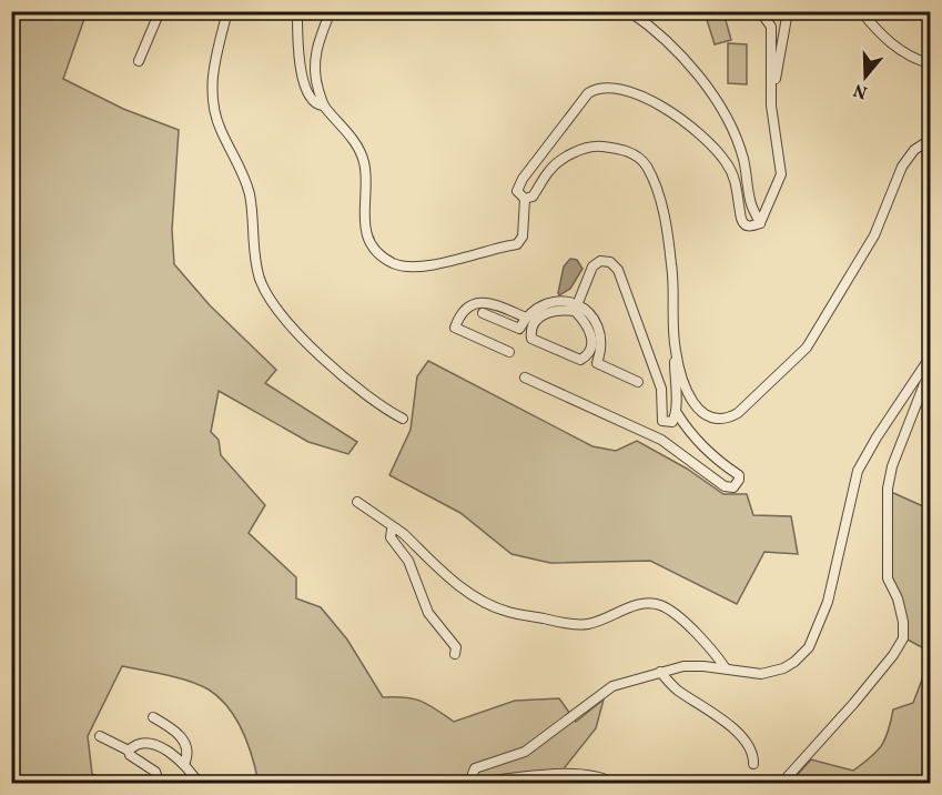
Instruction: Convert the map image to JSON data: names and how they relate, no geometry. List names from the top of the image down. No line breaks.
{"north":"bottom"}
